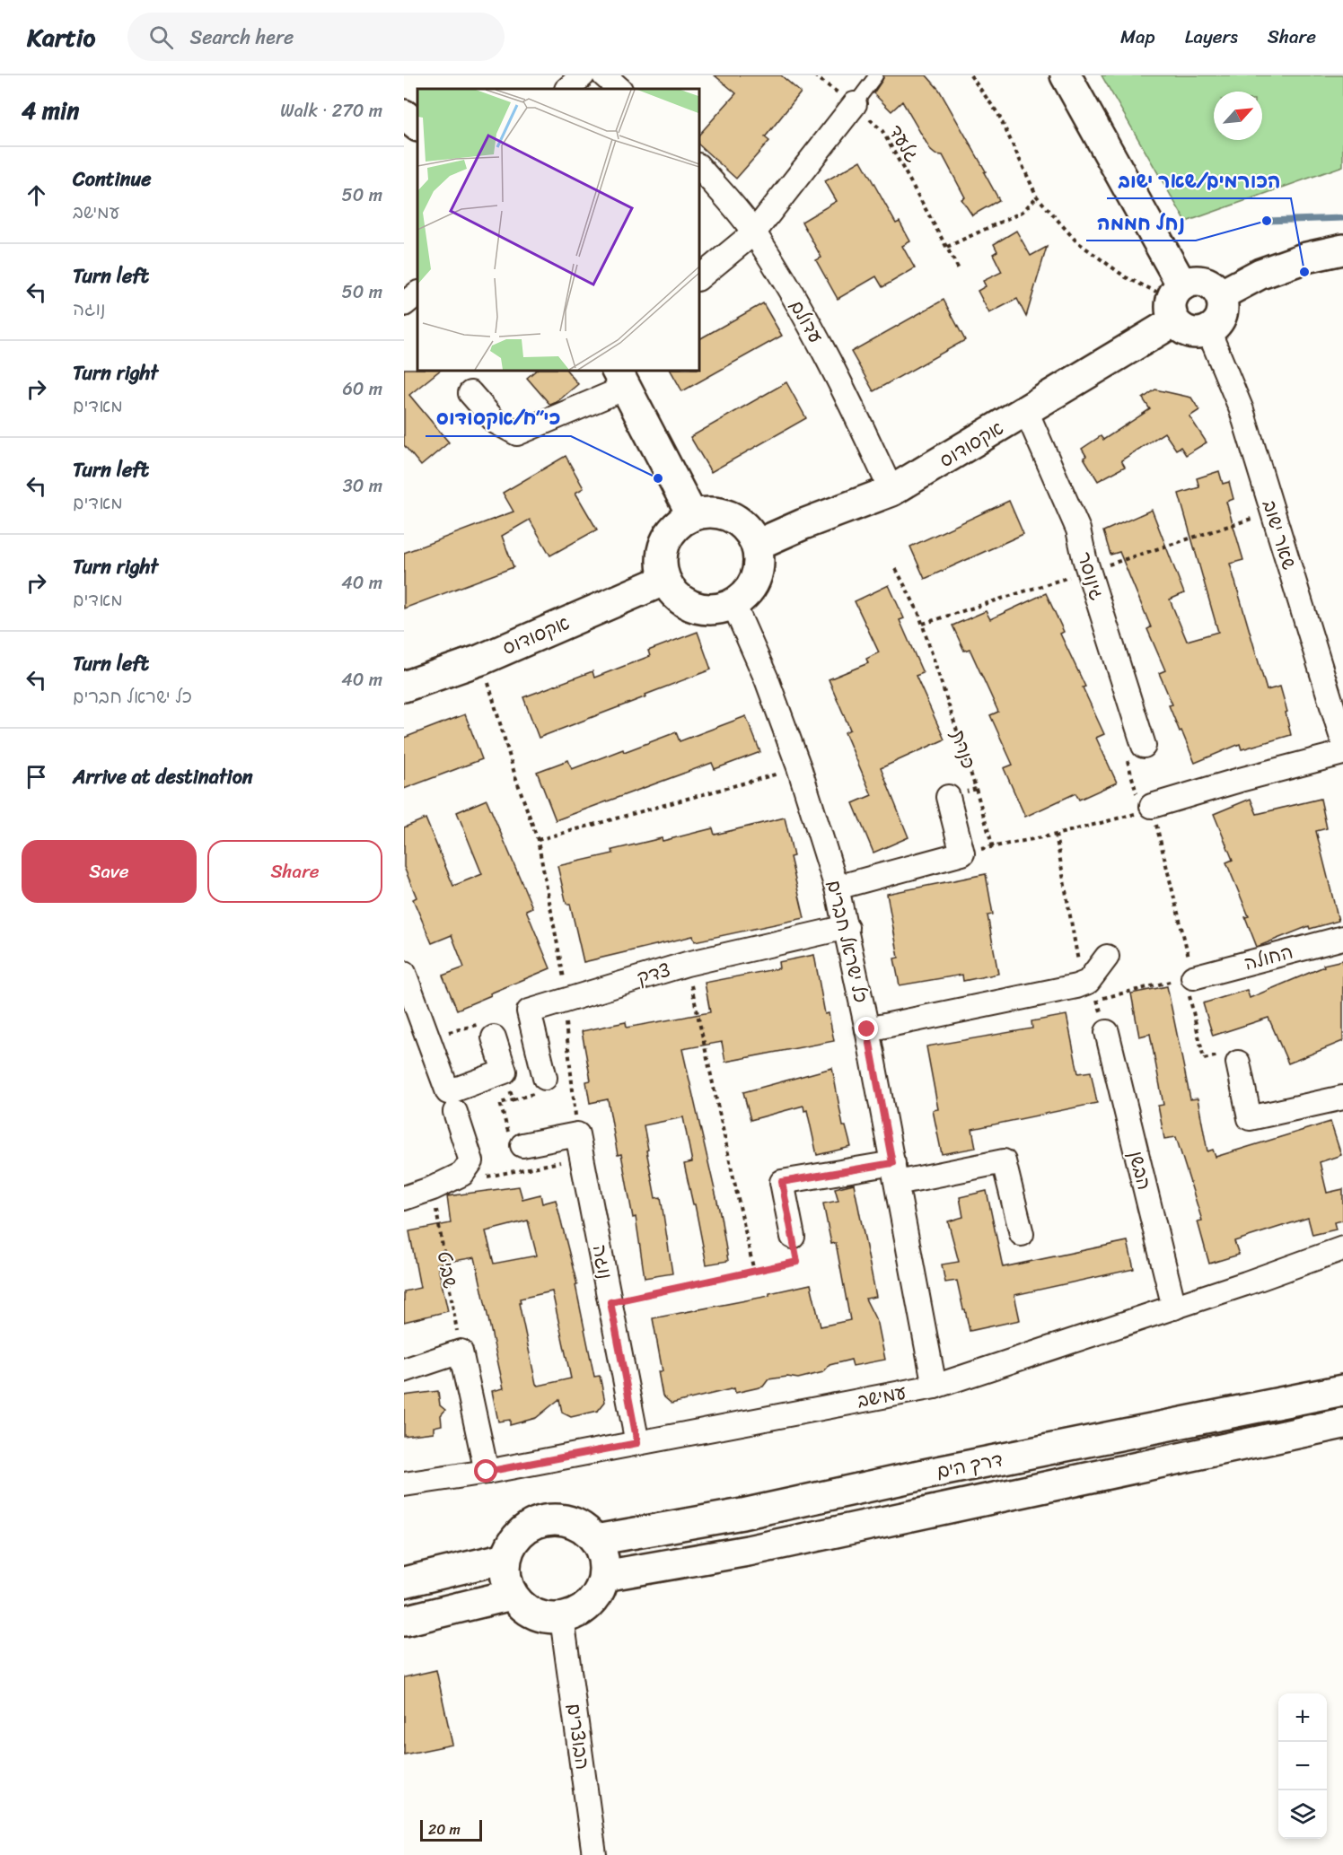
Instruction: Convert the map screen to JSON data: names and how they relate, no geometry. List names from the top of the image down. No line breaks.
{"streets":{"street":["עדולם","אקסודוס","שאר ישוב","גינוסר","כנרת","כל ישראל חברים","החולה","צדק","הבשן","נוגה","עמישב","דרך הים","הבוצרים"],"path":["גלעד","שביט"]},"crossings":[["עדולם","אקסודוס"],["אקסודוס","שאר ישוב"],["אקסודוס","גינוסר"],["אקסודוס","כל ישראל חברים"],["כל ישראל חברים","צדק"],["כל ישראל חברים","עמישב"],["הבשן","עמישב"],["נוגה","עמישב"],["דרך הים","הבוצרים"]],"places":["נחל חממה","הכורמים/שאר ישוב","כי״ח/אקסודוס"],"scale_bar":"20 m","north":"top right","page":{"header":"Kartio","search":"Search here","nav":["Map","Layers","Share"],"heading":["4 min","Walk · 270 m"],"list":[["Continue","עמישב","50 m"],["Turn left","נוגה","50 m"],["Turn right","מאדים","60 m"],["Turn left","מאדים","30 m"],["Turn right","מאדים","40 m"],["Turn left","כל ישראל חברים","40 m"],"Arrive at destination"],"buttons":["Save","Share"],"map_buttons":["+","−"],"scale":"20 m"}}
